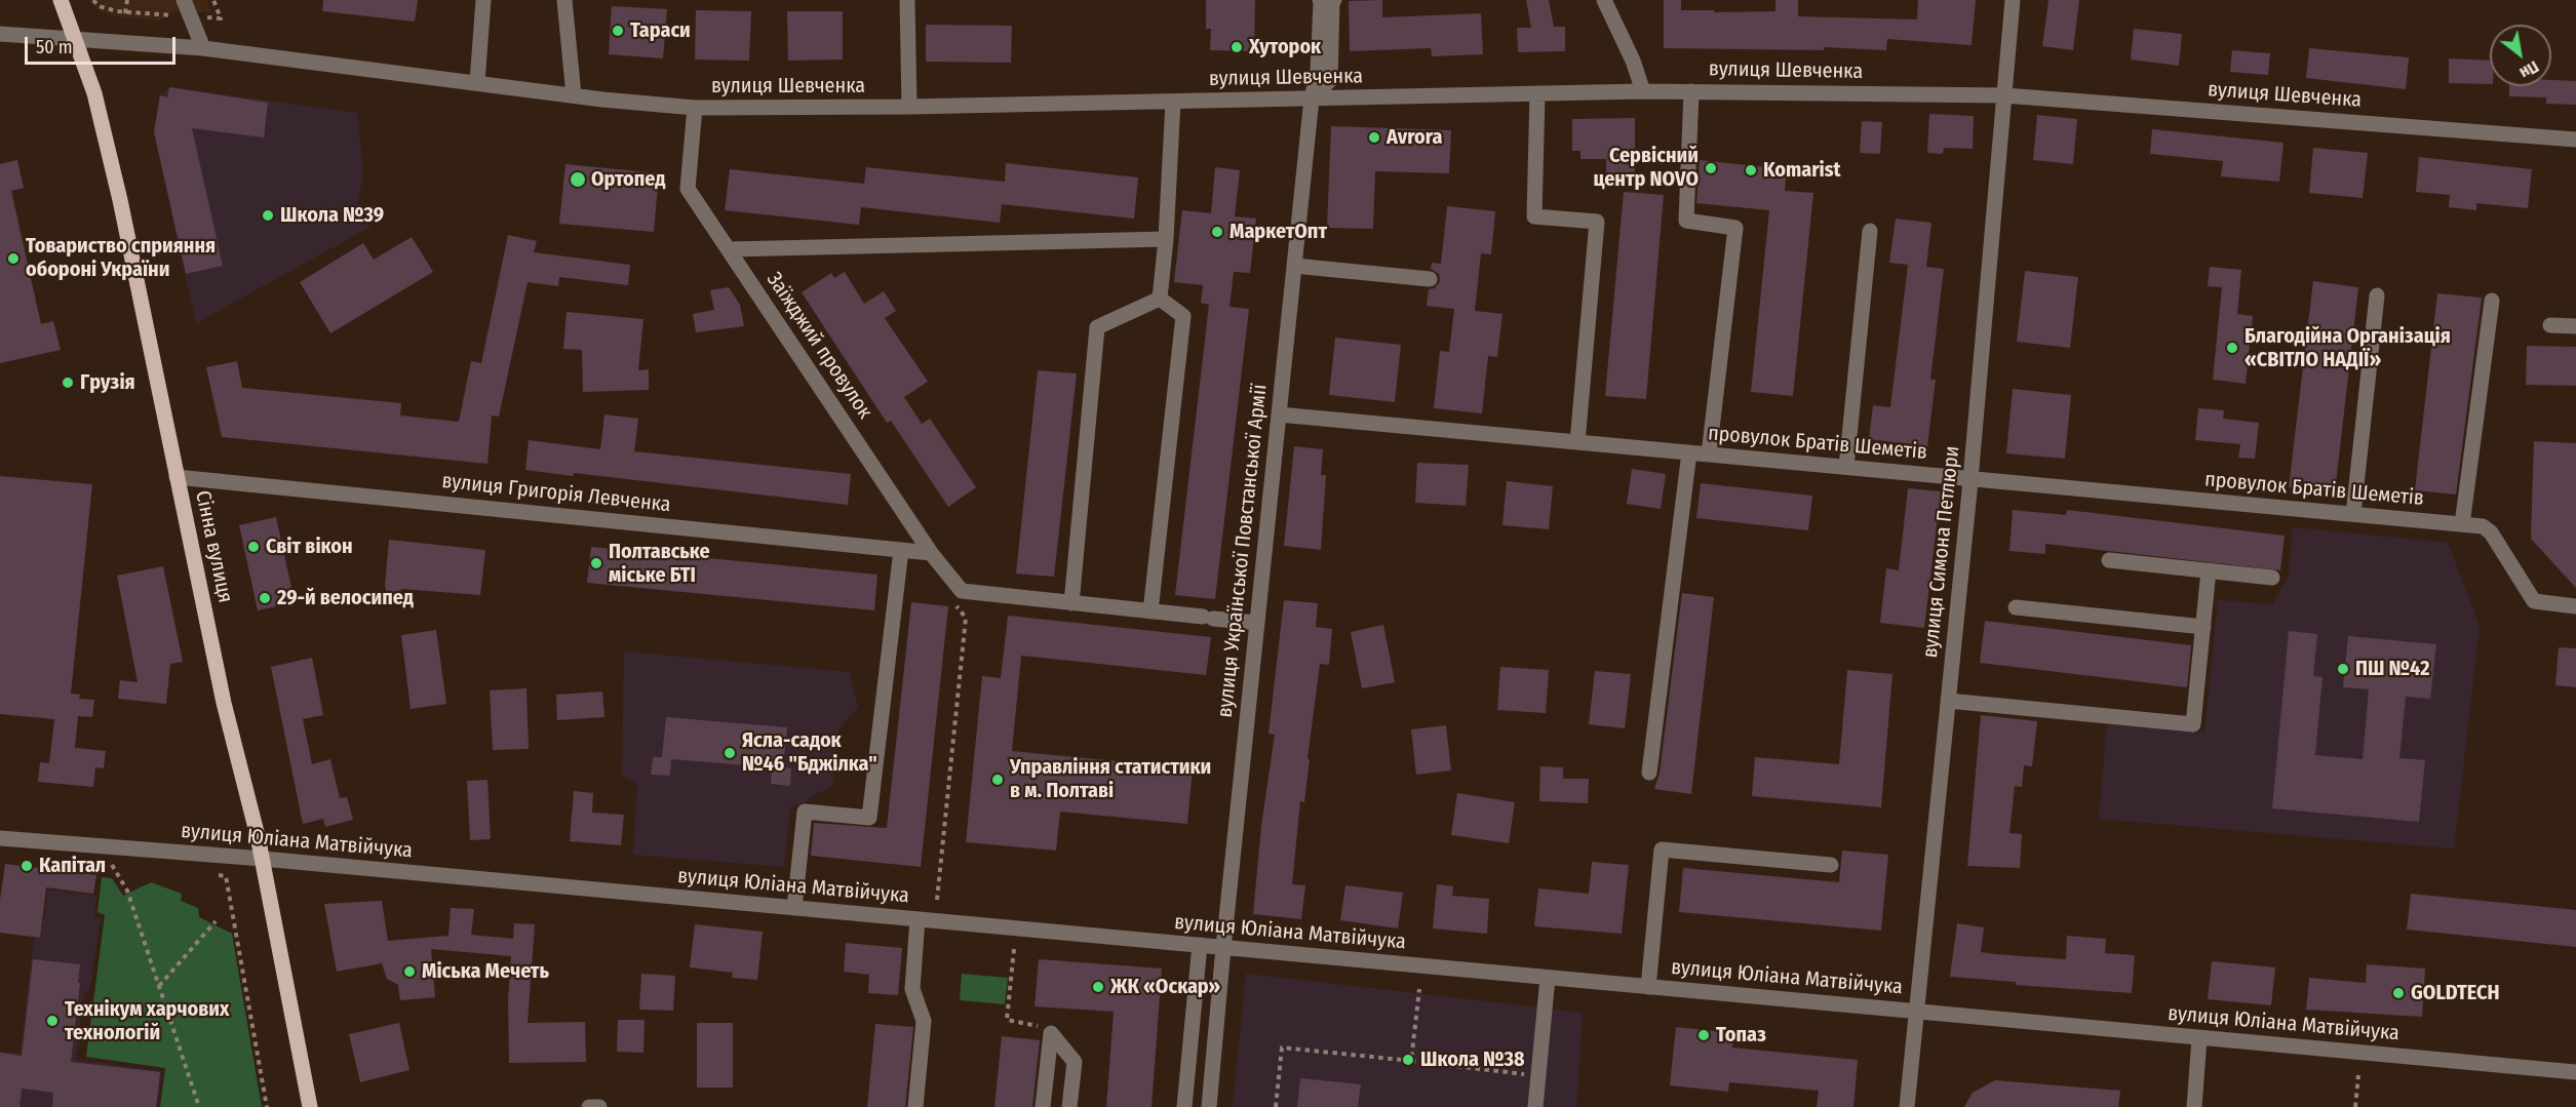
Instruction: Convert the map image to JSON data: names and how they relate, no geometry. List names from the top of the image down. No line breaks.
{"streets":{"main road":["Сінна вулиця"],"street":["вулиця Шевченка","Заїжджий провулок","провулок Братів Шеметів","вулиця Григорія Левченка","вулиця Української Повстанської Армії","вулиця Симона Петлюри","вулиця Юліана Матвійчука"]},"crossings":[["вулиця Шевченка","Заїжджий провулок"],["вулиця Шевченка","Сінна вулиця"],["вулиця Шевченка","вулиця Української Повстанської Армії"],["вулиця Шевченка","вулиця Симона Петлюри"],["Заїжджий провулок","вулиця Григорія Левченка"],["провулок Братів Шеметів","вулиця Української Повстанської Армії"],["провулок Братів Шеметів","вулиця Симона Петлюри"],["вулиця Григорія Левченка","Сінна вулиця"],["Сінна вулиця","вулиця Юліана Матвійчука"],["вулиця Української Повстанської Армії","вулиця Юліана Матвійчука"],["вулиця Симона Петлюри","вулиця Юліана Матвійчука"]],"places":["Тараси","Хуторок","Avrora","Сервісний центр NOVO","Komarist","Ортопед","Школа №39","МаркетОпт","Товариство сприяння обороні України","Благодійна Організація «СВІТЛО НАДІЇ»","Грузiя","Світ вікон","Полтавське міське БТІ","29-й велосипед","ПШ №42","Ясла-садок №46 \"Бджілка\"","Управління статистики в м. Полтаві","Капітал","Міська Мечеть","ЖК «Оскар»","GOLDTECH","Технікум харчових технологій","Топаз","Школа №38"],"scale_bar":"50 m","north":"bottom right"}
